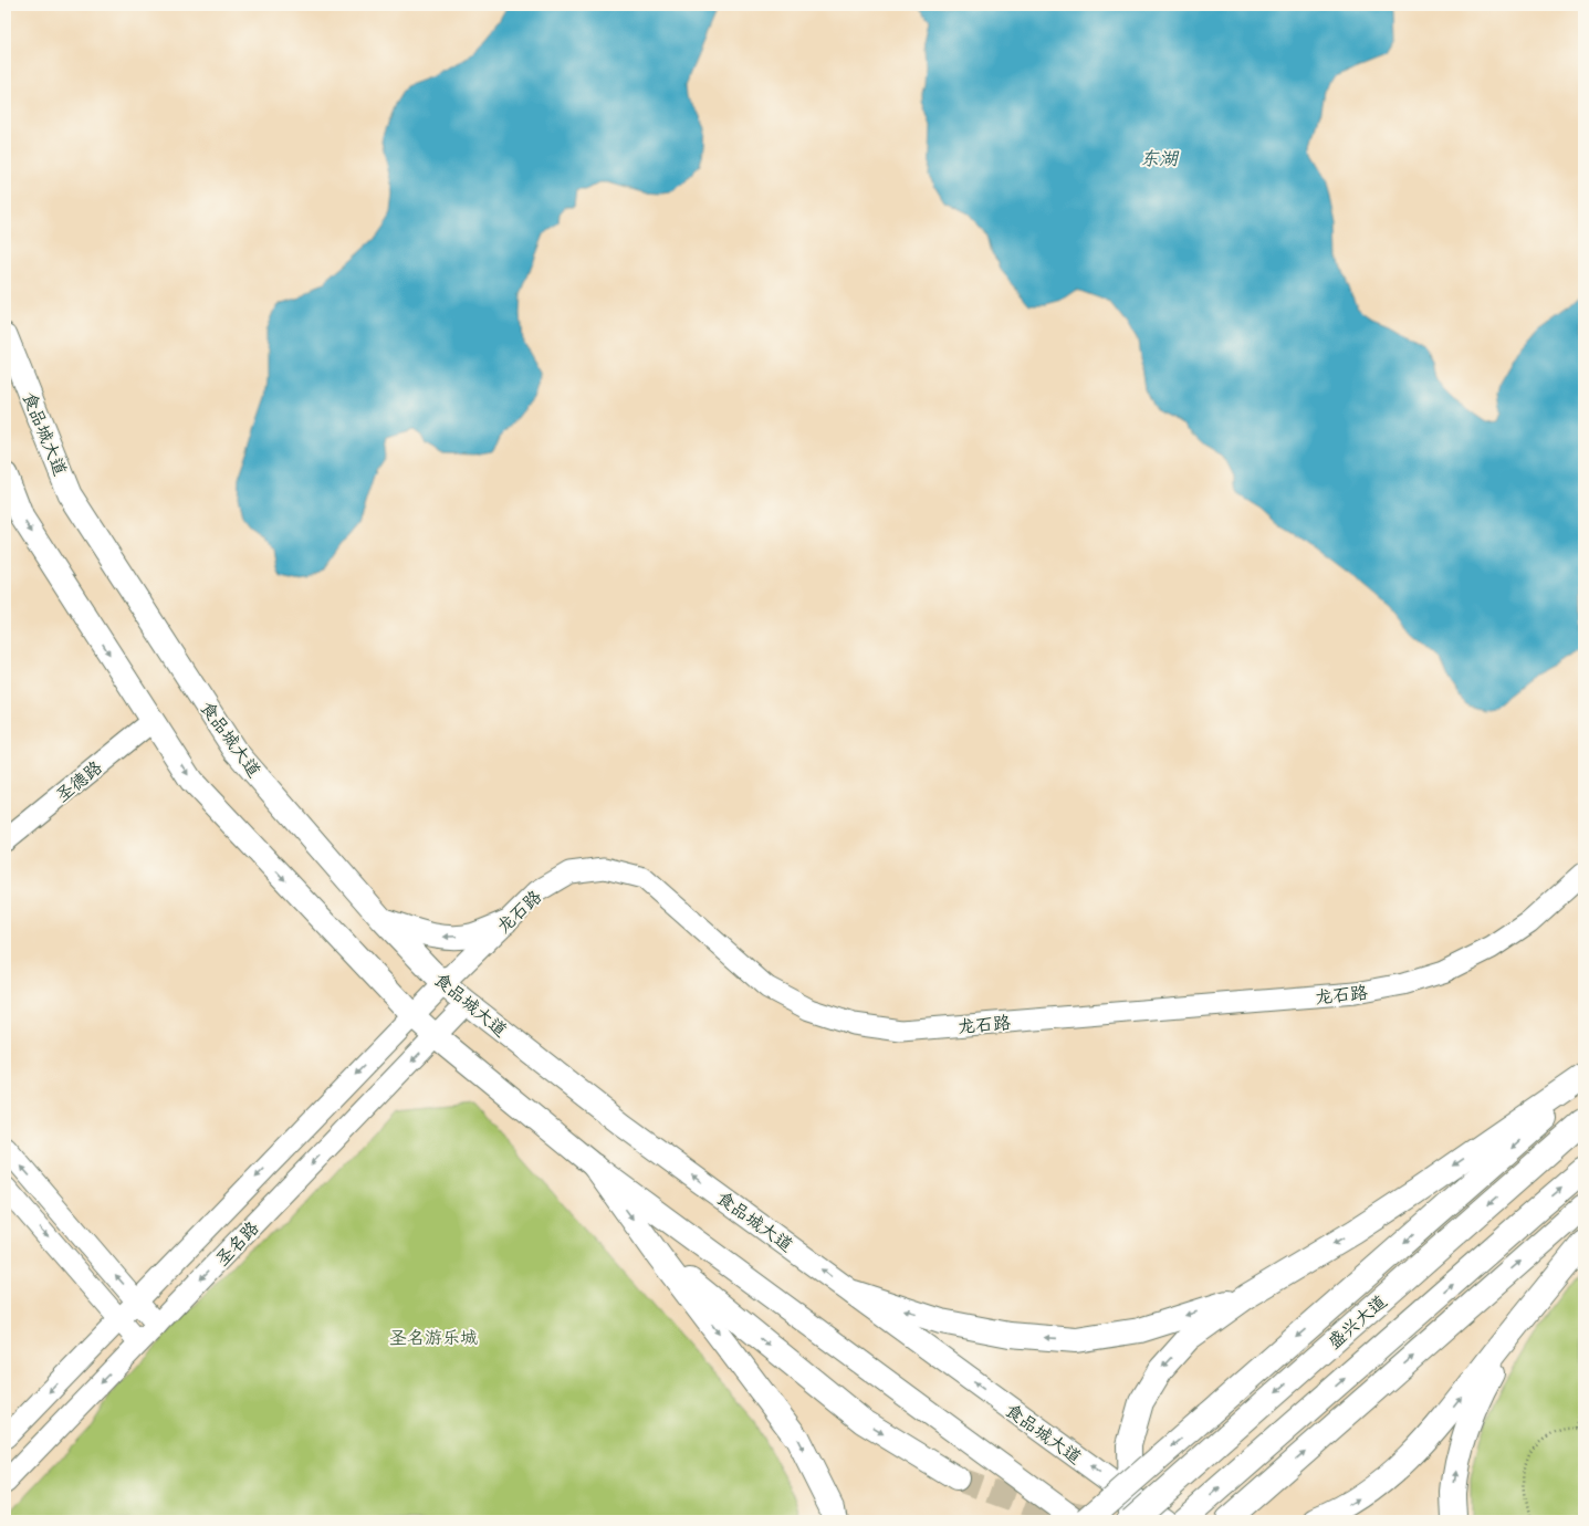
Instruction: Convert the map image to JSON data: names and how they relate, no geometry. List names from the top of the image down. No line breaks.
{"streets":{"highway":["盛兴大道"],"main road":["食品城大道","圣德路","龙石路","圣名路"]},"crossings":[["食品城大道","龙石路"],["食品城大道","圣名路"],["龙石路","圣名路"]],"one_way":["圣名路"],"water":["东湖"],"parks":["圣名游乐城"]}
